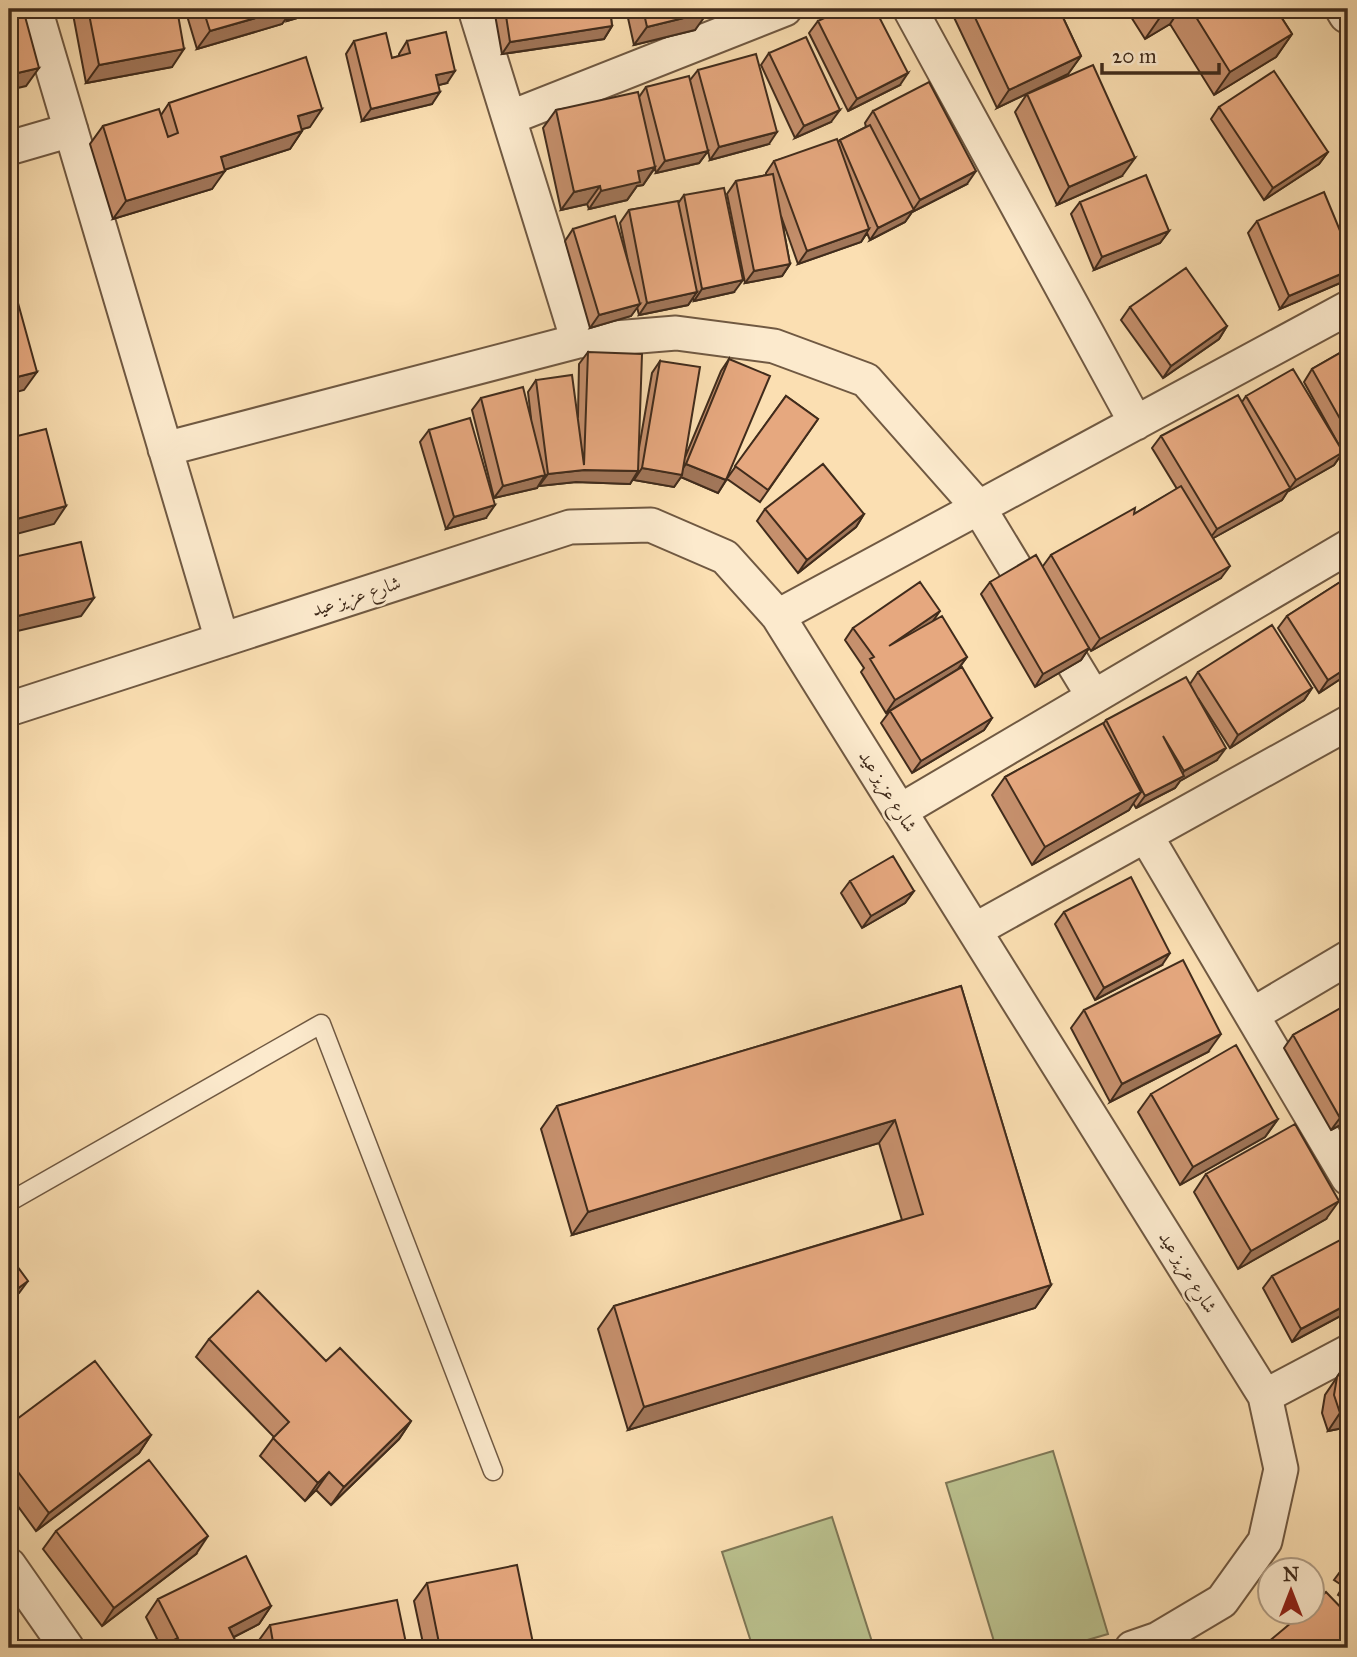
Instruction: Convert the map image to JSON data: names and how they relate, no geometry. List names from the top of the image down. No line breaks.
{"streets":{"street":["شارع عزيز عيد"]},"scale_bar":"20 m","north":"top"}
